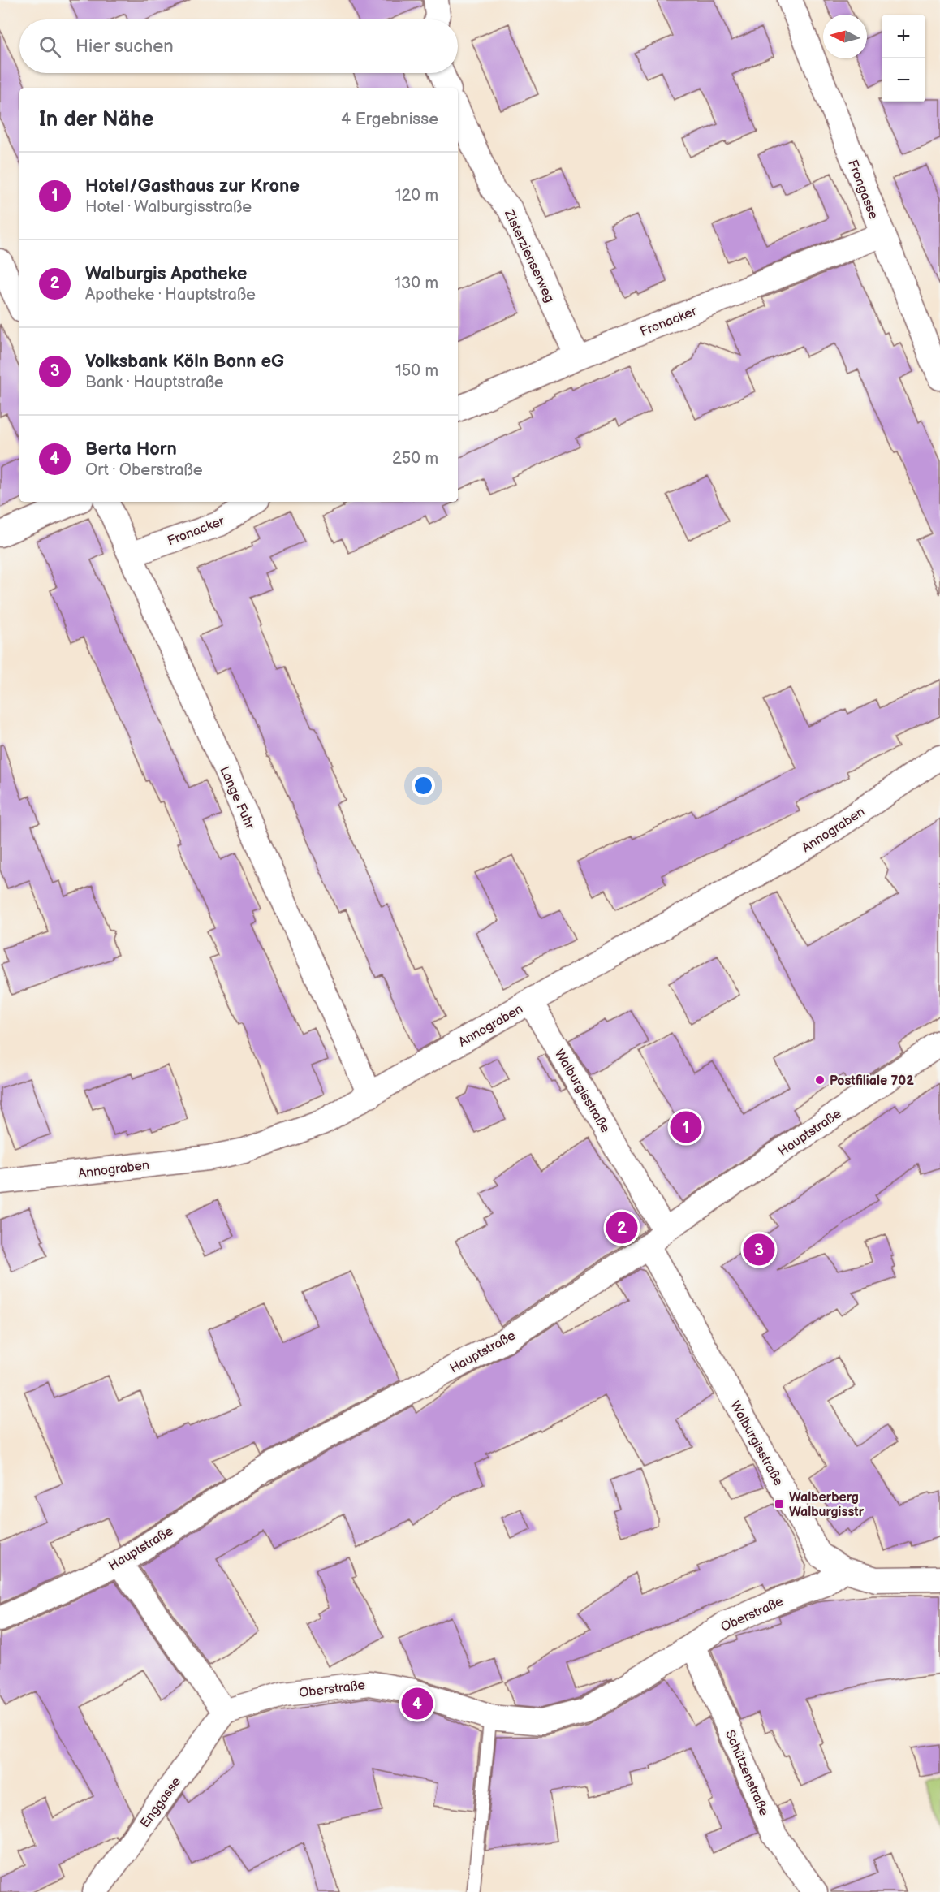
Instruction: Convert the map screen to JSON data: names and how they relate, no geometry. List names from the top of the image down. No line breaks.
{"streets":{"street":["Frongasse","Zisterzienserweg","Fronacker","Lange Fuhr","Annograben","Walburgisstraße","Hauptstraße","Oberstraße","Schützenstraße","Enggasse"]},"crossings":[["Frongasse","Fronacker"],["Zisterzienserweg","Fronacker"],["Fronacker","Lange Fuhr"],["Lange Fuhr","Annograben"],["Annograben","Walburgisstraße"],["Walburgisstraße","Hauptstraße"],["Walburgisstraße","Oberstraße"],["Oberstraße","Schützenstraße"],["Oberstraße","Enggasse"]],"places":{"other":["Postfiliale 702"],"transit":["Walberberg Walburgisstr"]},"north":"left","page":{"map_buttons":["+","−"],"search":"Hier suchen","heading":["In der Nähe","4 Ergebnisse"],"list":[{"mark":"1","name":"Hotel/Gasthaus zur Krone","note":"Hotel · Walburgisstraße","value":"120 m"},{"mark":"2","name":"Walburgis Apotheke","note":"Apotheke · Hauptstraße","value":"130 m"},{"mark":"3","name":"Volksbank Köln Bonn eG","note":"Bank · Hauptstraße","value":"150 m"},{"mark":"4","name":"Berta Horn","note":"Ort · Oberstraße","value":"250 m"}],"pins":["1","2","3","4"]}}
